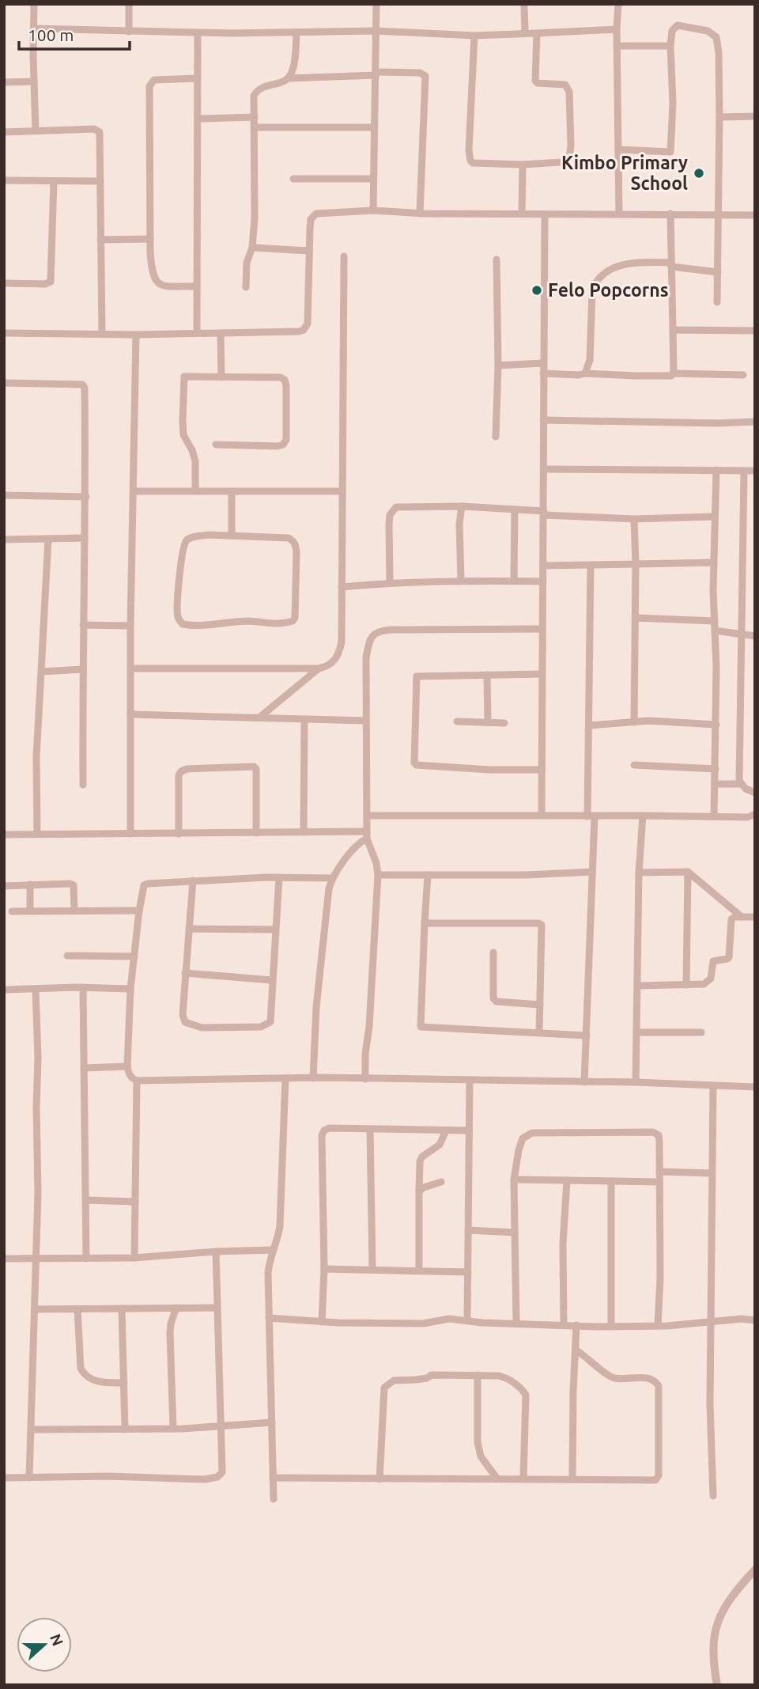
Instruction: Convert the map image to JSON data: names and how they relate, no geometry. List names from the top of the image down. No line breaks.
{"places":["Kimbo Primary School","Felo Popcorns"],"scale_bar":"100 m","north":"right"}
